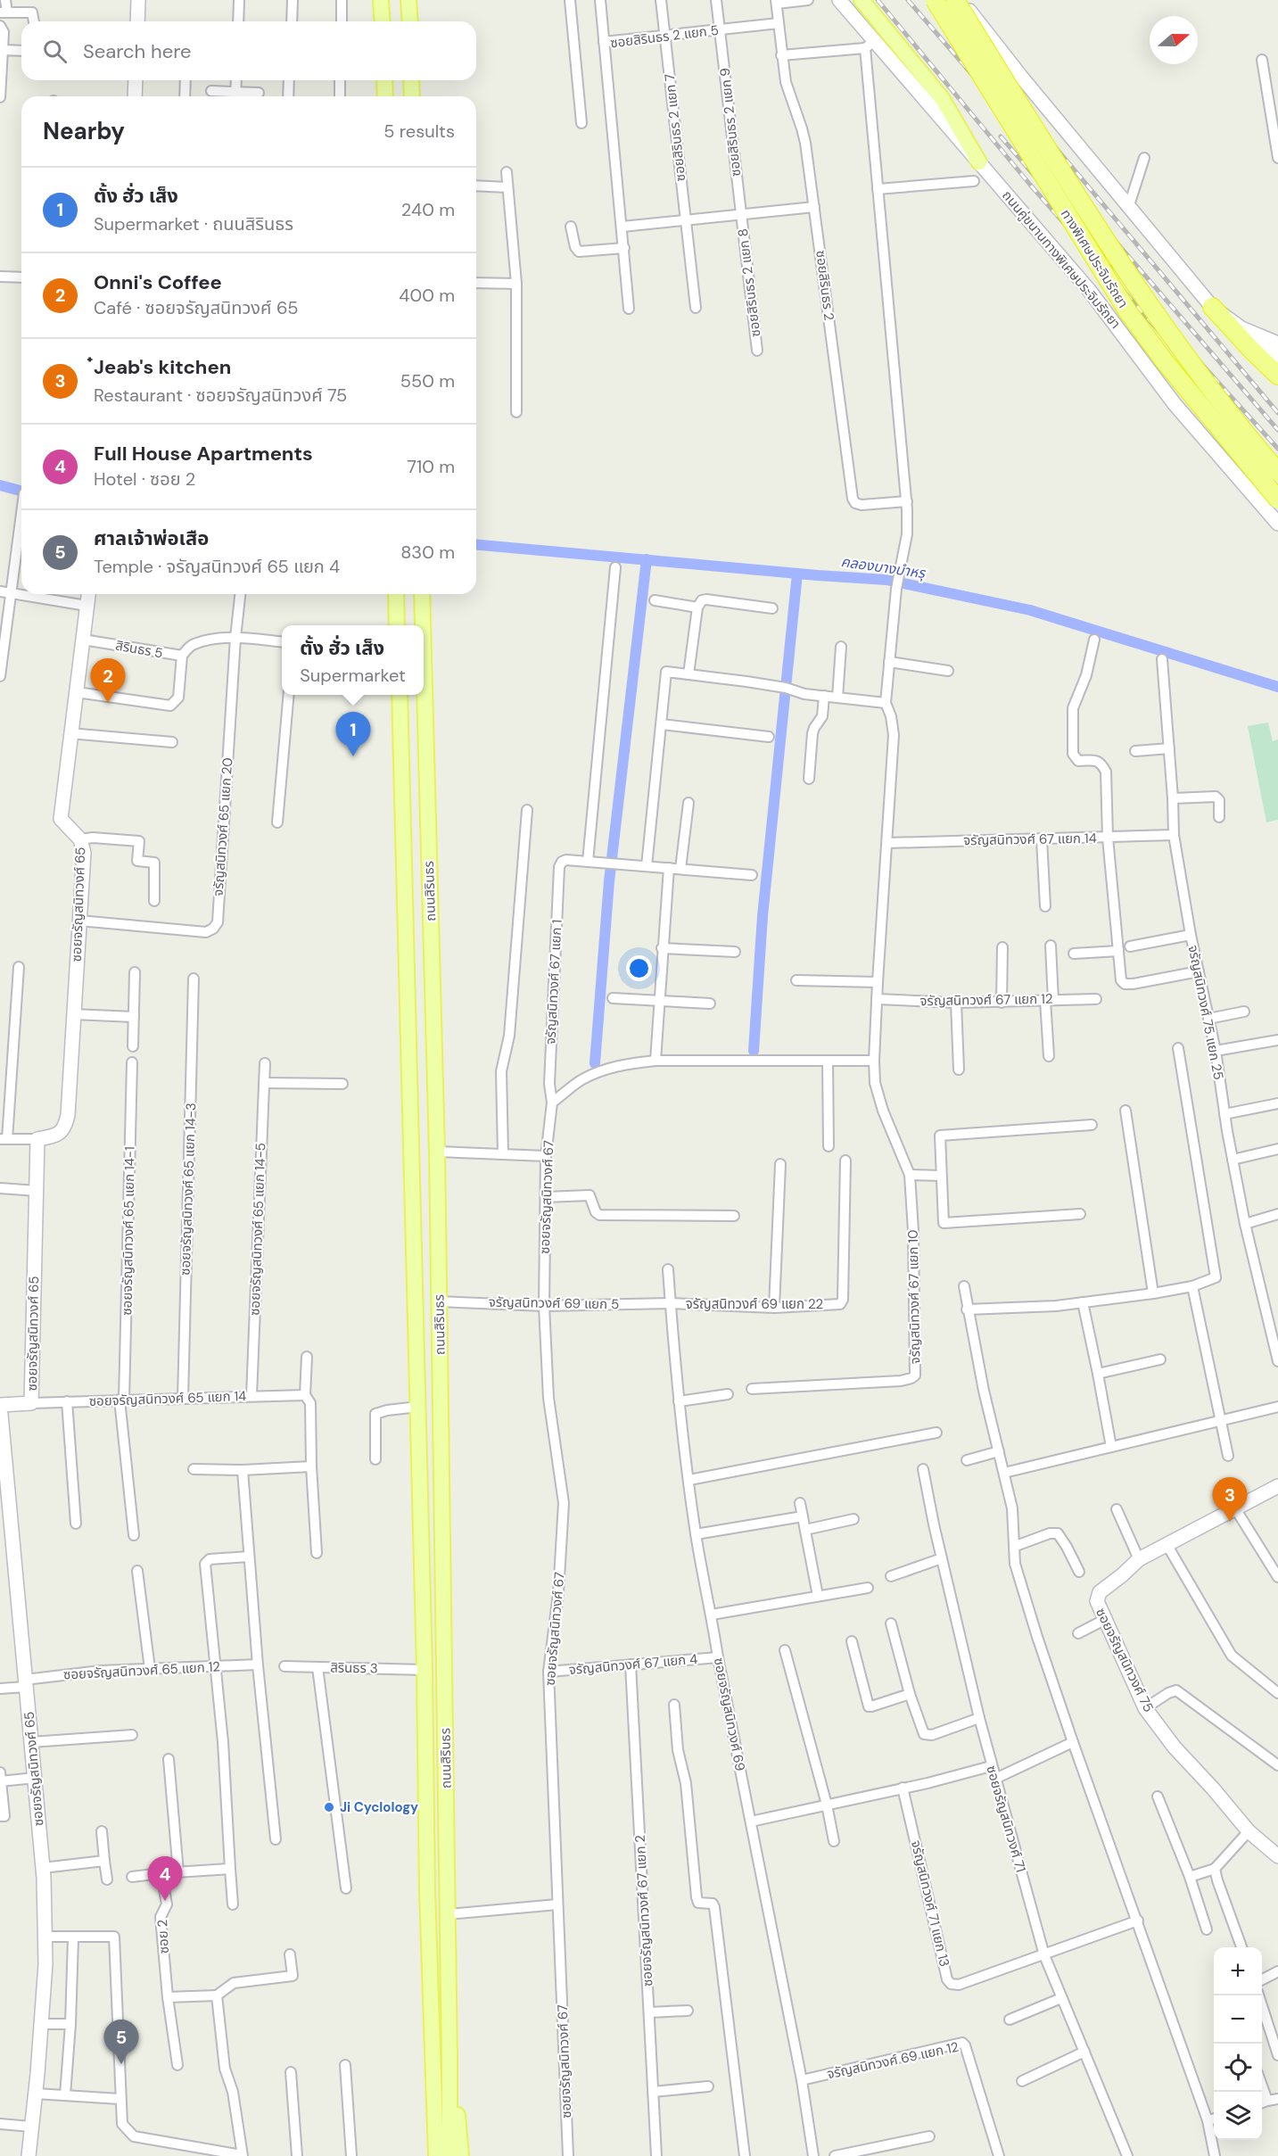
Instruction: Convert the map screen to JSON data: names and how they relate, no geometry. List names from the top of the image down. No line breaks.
{"streets":{"highway":["ทางพิเศษประจิมรัถยา"],"main road":["ถนนสิรินธร"],"street":["ซอยสิรินธร 2 แยก 5","ซอยสิรินธร 2 แยก 9","ซอยสิรินธร 2 แยก 7","ถนนคู่ขนานทางพิเศษประจิมรัถยา","ซอยสิรินธร 2 แยก 8","ซอยสิรินธร 2","สิรินธร 5","จรัญสนิทวงศ์ 65 แยก 20","จรัญสนิทวงศ์ 67 แยก 14","ซอยจรัญสนิทวงศ์ 65","จรัญสนิทวงศ์ 67 แยก 1","จรัญสนิทวงศ์ 67 แยก 12","จรัญสนิทวงศ์ 75 แยก 25","ซอยจรัญสนิทวงศ์ 65 แยก 14-3","ซอยจรัญสนิทวงศ์ 67","ซอยจรัญสนิทวงศ์ 65 แยก 14-5","ซอยจรัญสนิทวงศ์ 65 แยก 14-1","จรัญสนิทวงศ์ 67 แยก 10","จรัญสนิทวงศ์ 69 แยก 5","จรัญสนิทวงศ์ 69 แยก 22","ซอยจรัญสนิทวงศ์ 65 แยก 14","ซอยจรัญสนิทวงศ์ 75","จรัญสนิทวงศ์ 67 แยก 4","สิรินธร 3","ซอยจรัญสนิทวงศ์ 65 แยก 12","ซอยจรัญสนิทวงศ์ 69","ซอยจรัญสนิทวงศ์ 71","จรัญสนิทวงศ์ 71 แยก 13","ซอยจรัญสนิทวงศ์ 67 แยก 2","ซอย 2","จรัญสนิทวงศ์ 69 แยก 12"]},"crossings":[["ซอยสิรินธร 2 แยก 5","ซอยสิรินธร 2 แยก 9"],["ซอยสิรินธร 2 แยก 5","ซอยสิรินธร 2 แยก 7"],["ซอยสิรินธร 2 แยก 5","ซอยสิรินธร 2"],["ซอยสิรินธร 2 แยก 9","ซอยสิรินธร 2 แยก 8"],["สิรินธร 5","จรัญสนิทวงศ์ 65 แยก 20"],["สิรินธร 5","ซอยจรัญสนิทวงศ์ 65"],["จรัญสนิทวงศ์ 65 แยก 20","ซอยจรัญสนิทวงศ์ 65"],["จรัญสนิทวงศ์ 67 แยก 14","จรัญสนิทวงศ์ 75 แยก 25"],["จรัญสนิทวงศ์ 67 แยก 14","จรัญสนิทวงศ์ 67 แยก 10"],["ถนนสิรินธร","จรัญสนิทวงศ์ 69 แยก 5"],["ถนนสิรินธร","สิรินธร 3"],["ซอยจรัญสนิทวงศ์ 65","ซอยจรัญสนิทวงศ์ 65 แยก 14"],["ซอยจรัญสนิทวงศ์ 65","ซอยจรัญสนิทวงศ์ 65 แยก 12"],["จรัญสนิทวงศ์ 67 แยก 1","ซอยจรัญสนิทวงศ์ 67"],["จรัญสนิทวงศ์ 67 แยก 12","จรัญสนิทวงศ์ 67 แยก 10"],["ซอยจรัญสนิทวงศ์ 65 แยก 14-3","ซอยจรัญสนิทวงศ์ 65 แยก 14"],["ซอยจรัญสนิทวงศ์ 67","จรัญสนิทวงศ์ 69 แยก 5"],["ซอยจรัญสนิทวงศ์ 67","จรัญสนิทวงศ์ 67 แยก 4"],["ซอยจรัญสนิทวงศ์ 65 แยก 14-5","ซอยจรัญสนิทวงศ์ 65 แยก 14"],["ซอยจรัญสนิทวงศ์ 65 แยก 14-1","ซอยจรัญสนิทวงศ์ 65 แยก 14"],["จรัญสนิทวงศ์ 69 แยก 5","จรัญสนิทวงศ์ 69 แยก 22"],["จรัญสนิทวงศ์ 69 แยก 5","ซอยจรัญสนิทวงศ์ 69"],["จรัญสนิทวงศ์ 69 แยก 22","ซอยจรัญสนิทวงศ์ 69"],["จรัญสนิทวงศ์ 67 แยก 4","ซอยจรัญสนิทวงศ์ 69"],["จรัญสนิทวงศ์ 67 แยก 4","ซอยจรัญสนิทวงศ์ 67 แยก 2"],["ซอยจรัญสนิทวงศ์ 69","จรัญสนิทวงศ์ 69 แยก 12"],["ซอยจรัญสนิทวงศ์ 71","จรัญสนิทวงศ์ 71 แยก 13"]],"water":["คลองบางบำหรุ"],"places":["Ji Cyclology"],"north":"right","page":{"search":"Search here","heading":["Nearby","5 results"],"list":[{"mark":"1","name":"ตั้ง ฮั่ว เส็ง","note":"Supermarket · ถนนสิรินธร","value":"240 m"},{"mark":"2","name":"Onni's Coffee","note":"Café · ซอยจรัญสนิทวงศ์ 65","value":"400 m"},{"mark":"3","name":"๋Jeab's kitchen","note":"Restaurant · ซอยจรัญสนิทวงศ์ 75","value":"550 m"},{"mark":"4","name":"Full House Apartments","note":"Hotel · ซอย 2","value":"710 m"},{"mark":"5","name":"ศาลเจ้าพ่อเสือ","note":"Temple · จรัญสนิทวงศ์ 65 แยก 4","value":"830 m"}],"popup":["ตั้ง ฮั่ว เส็ง","Supermarket"],"pins":["2","1","3","4","5"],"map_buttons":["+","−"]}}
